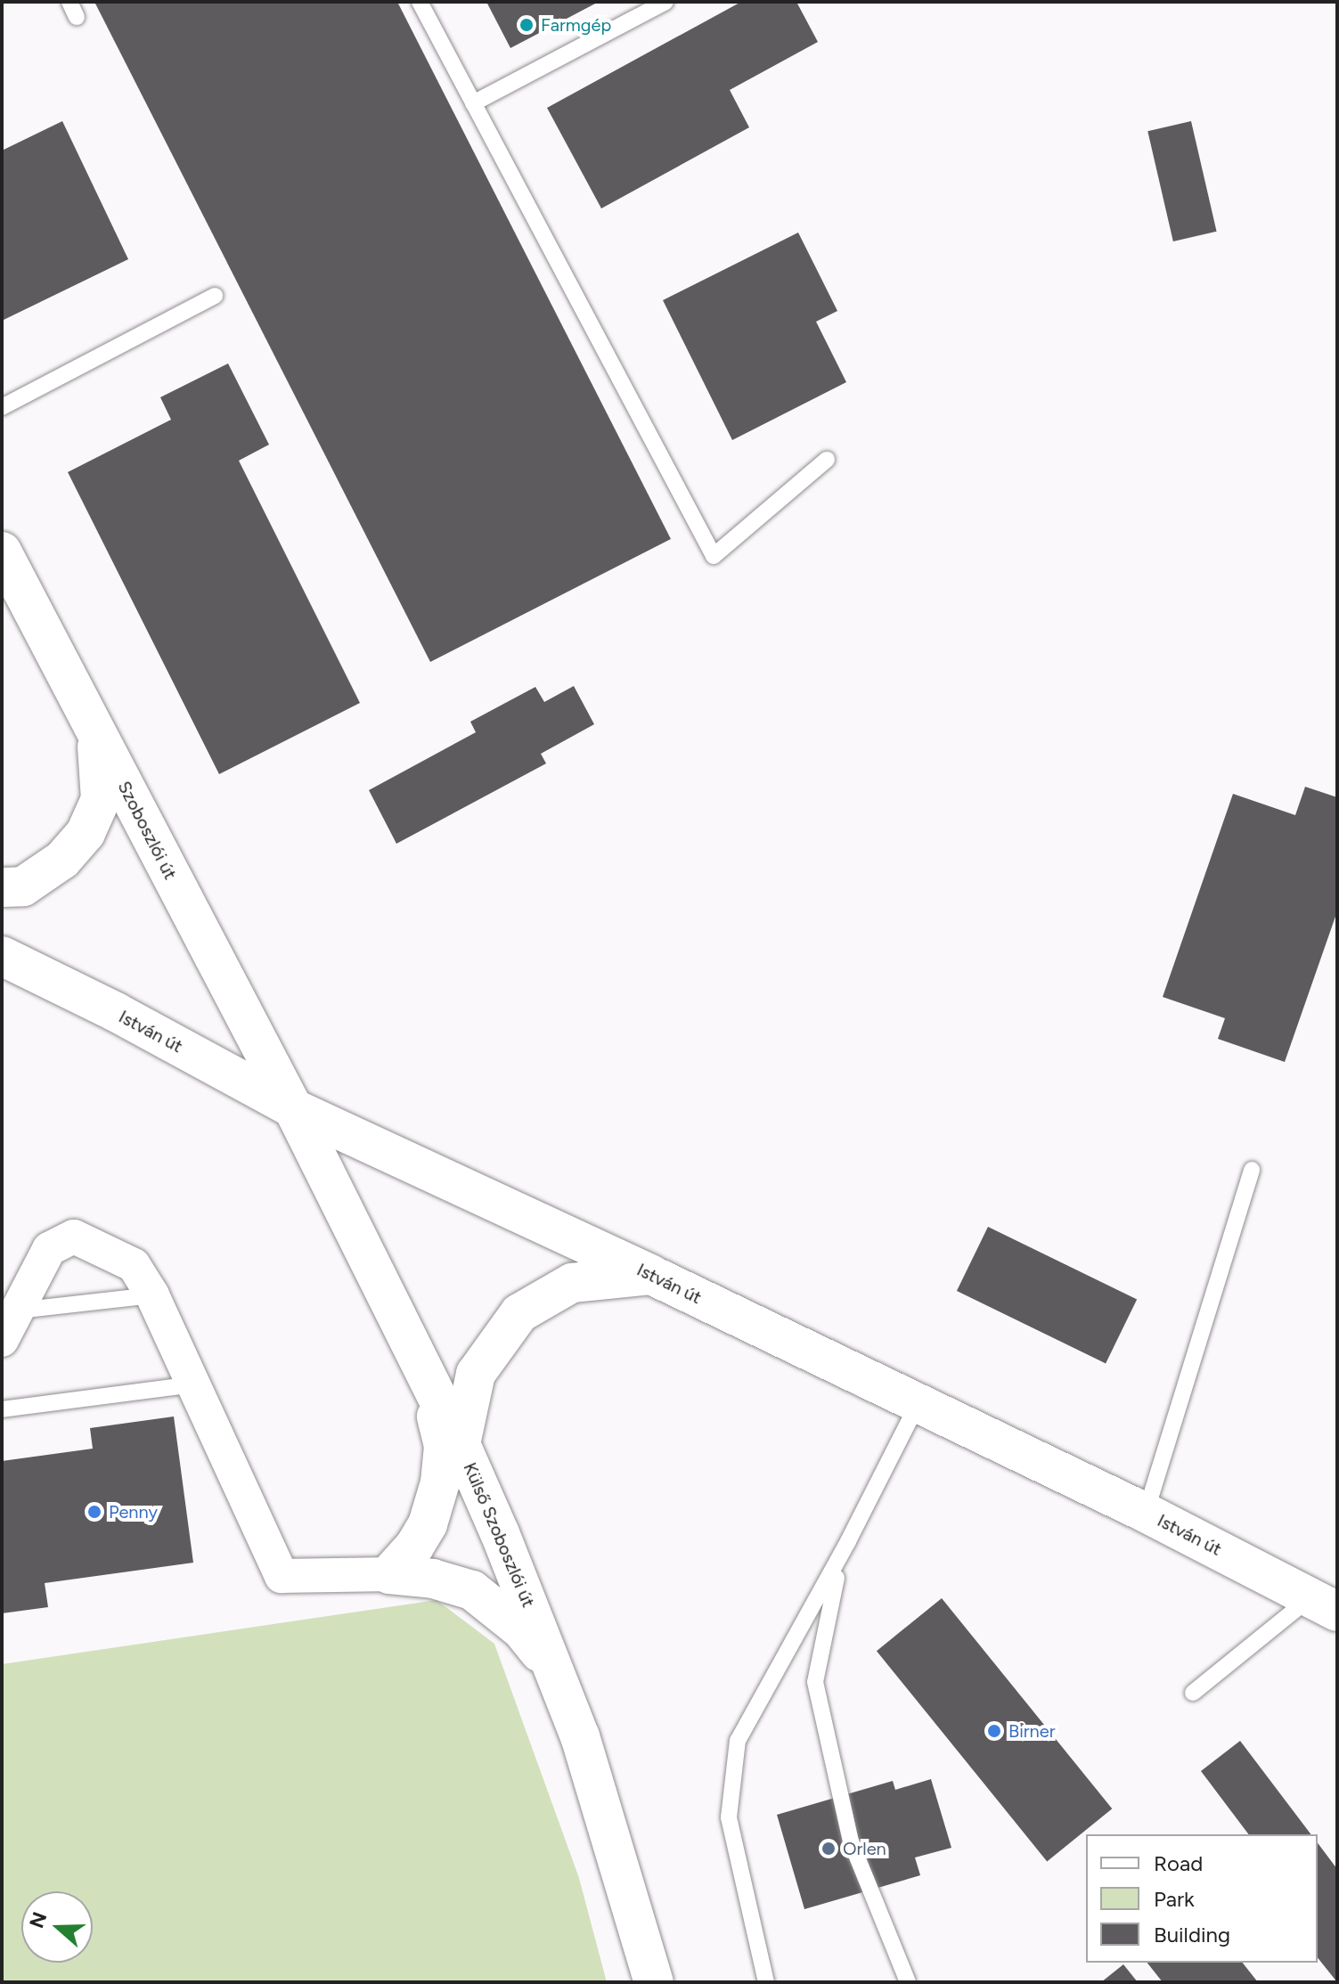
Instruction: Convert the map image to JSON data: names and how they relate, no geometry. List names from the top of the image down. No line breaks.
{"streets":{"main road":["Szoboszlói út","István út","Külső Szoboszlói út"]},"crossings":[["Szoboszlói út","István út"],["Szoboszlói út","Külső Szoboszlói út"],["István út","Külső Szoboszlói út"]],"places":["Farmgép","Penny","Birner","Orlen"],"legend":["Road","Park","Building"],"north":"left"}
